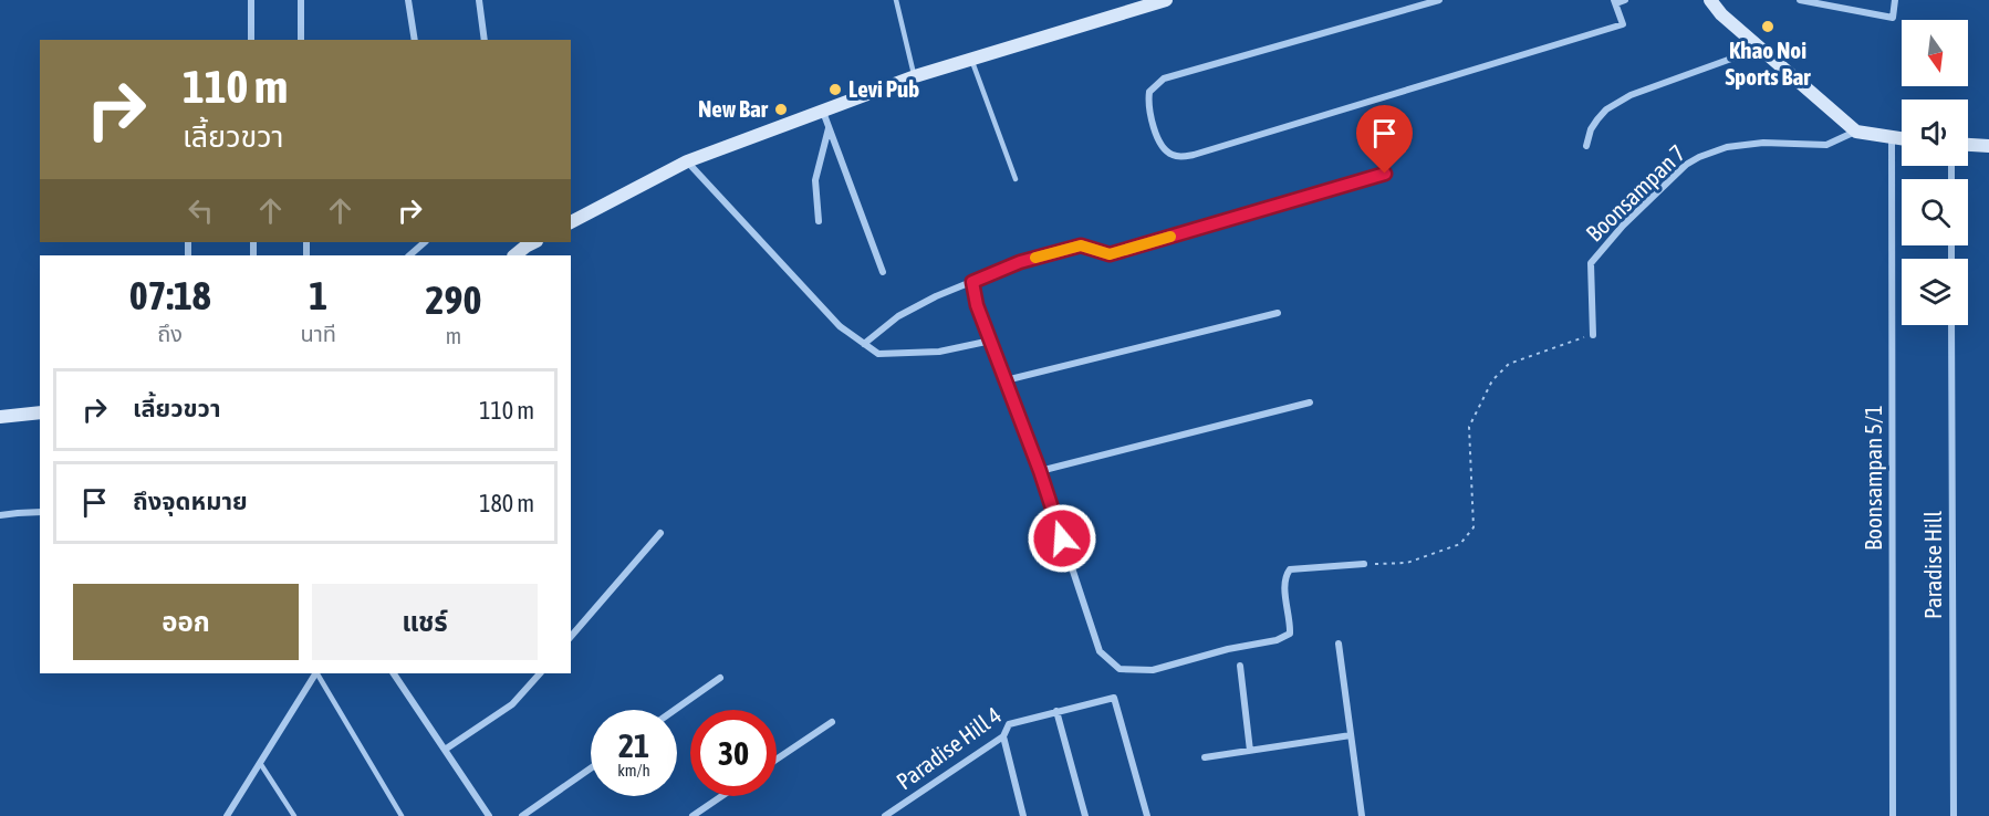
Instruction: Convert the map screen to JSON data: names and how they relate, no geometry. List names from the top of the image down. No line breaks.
{"streets":{"street":["Boonsampan 7","Boonsampan 5/1","Paradise Hill","Paradise Hill 4"]},"places":["Khao Noi Sports Bar","Levi Pub","New Bar"],"north":"bottom","page":{"turn":["110 m","เลี้ยวขวา"],"eta":["07:18","ถึง","1","นาที","290","m"],"list":[{"name":"เลี้ยวขวา","value":"110 m"},{"name":"ถึงจุดหมาย","value":"180 m"}],"buttons":["ออก","แชร์"],"speed":"21 km/h","limit":"30"}}
